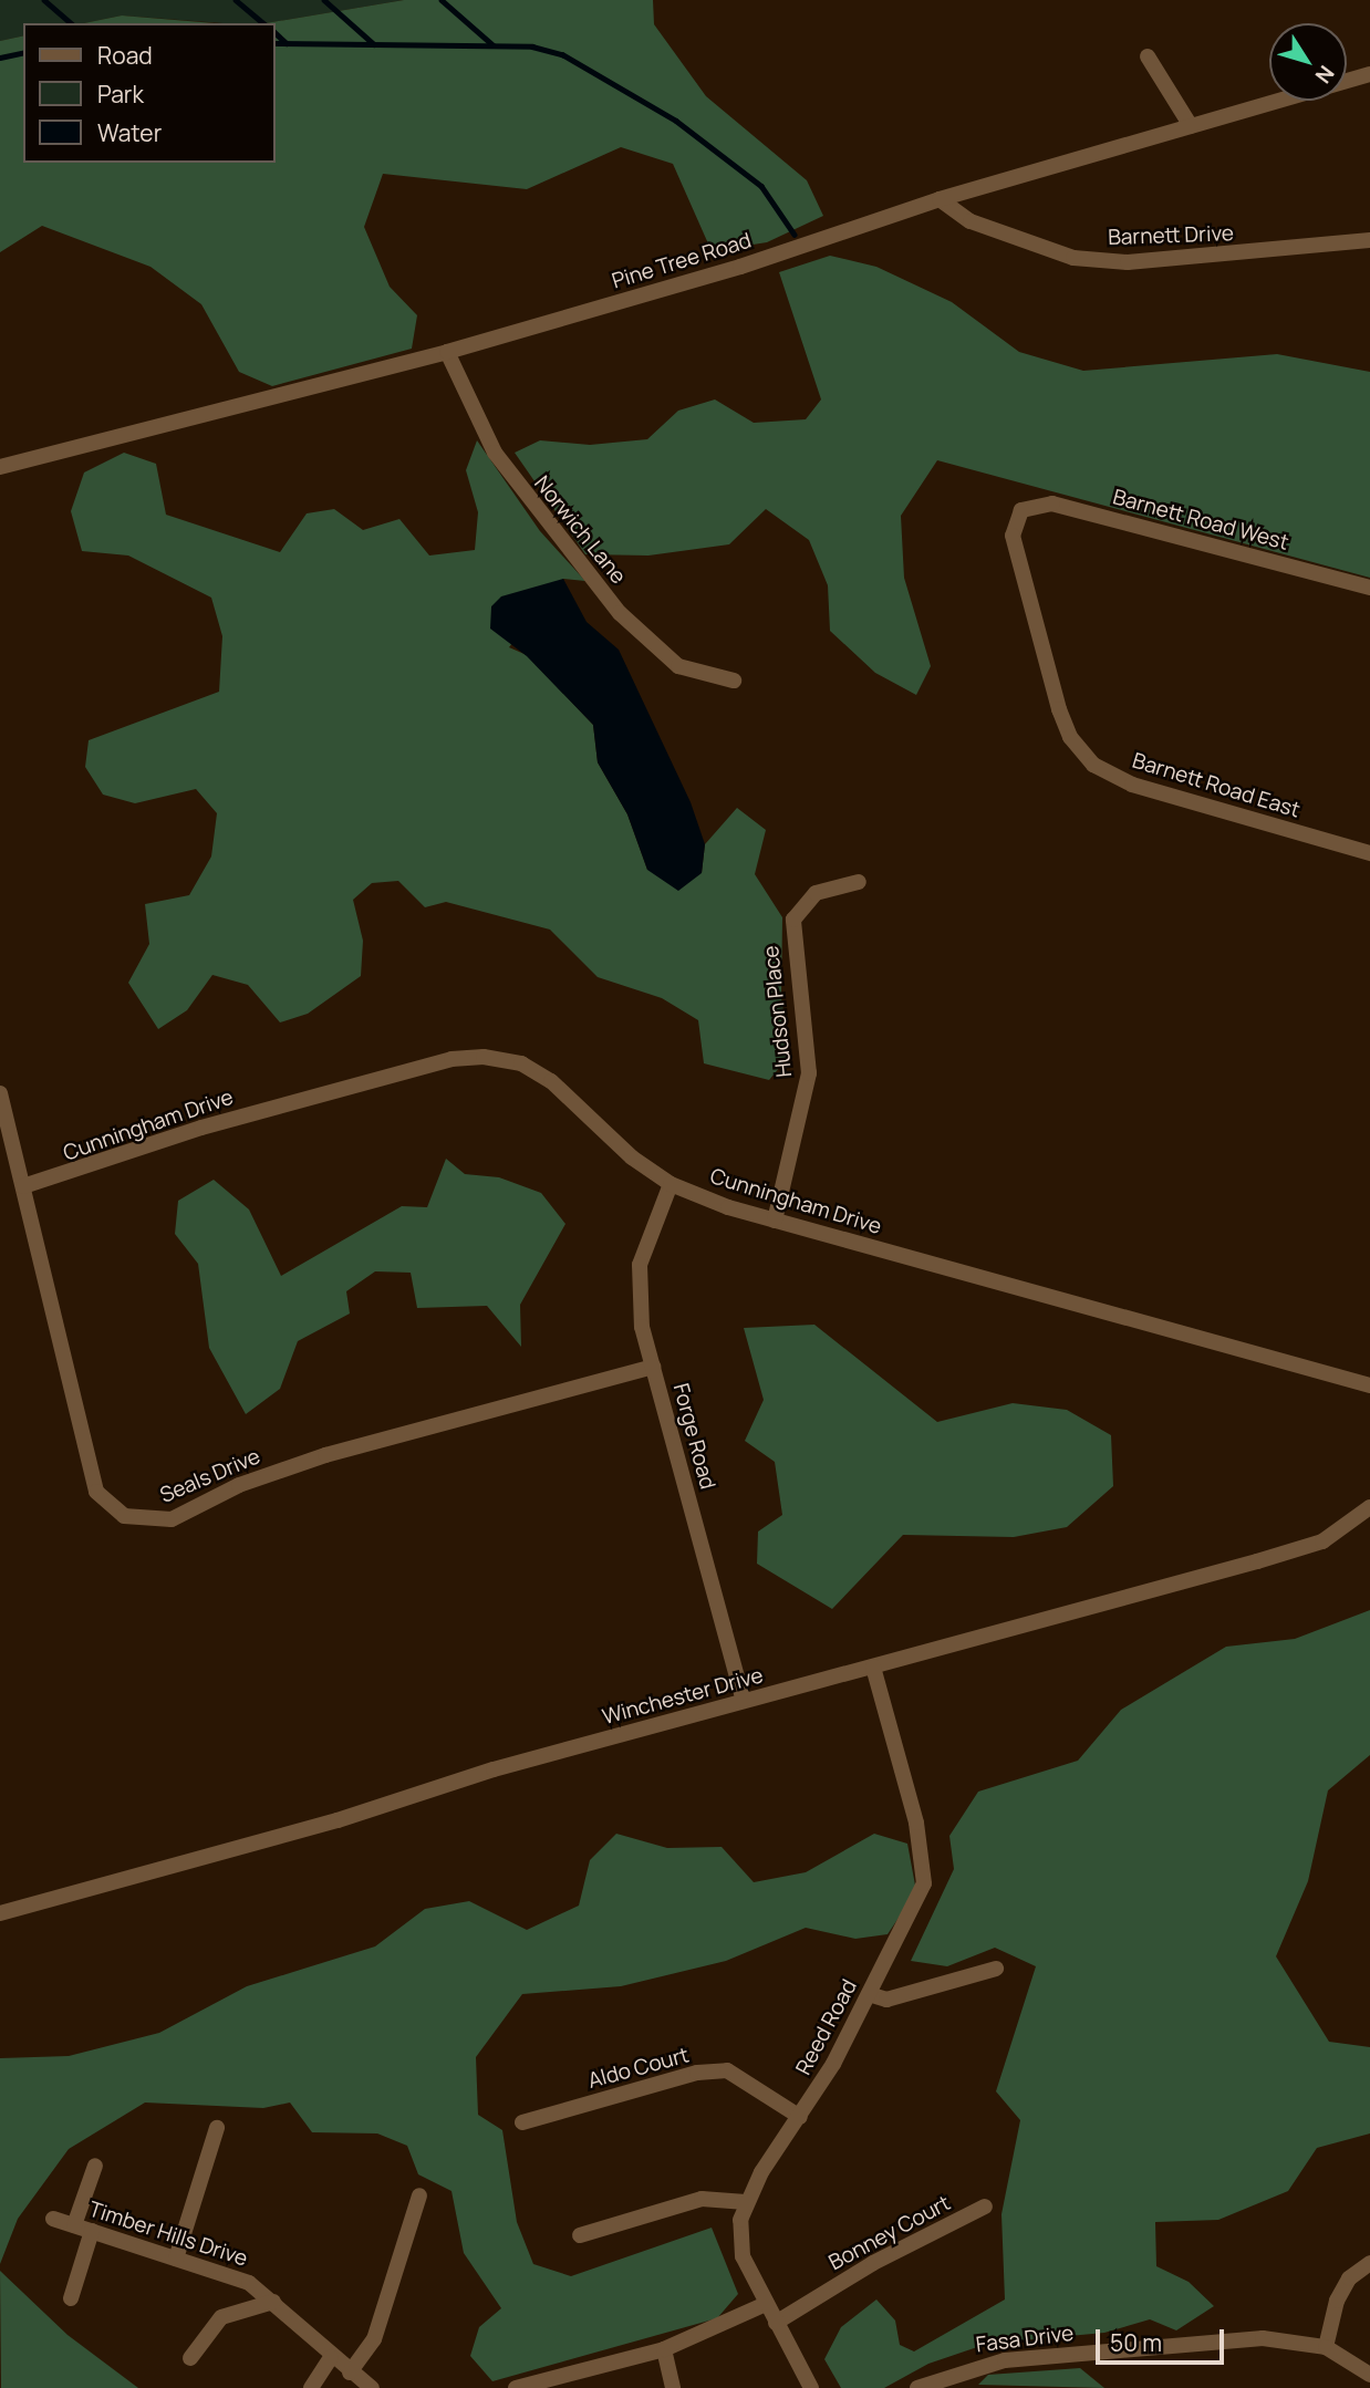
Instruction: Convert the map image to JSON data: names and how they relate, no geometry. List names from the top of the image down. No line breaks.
{"streets":{"street":["Barnett Drive","Pine Tree Road","Barnett Road West","Norwich Lane","Barnett Road East","Hudson Place","Cunningham Drive","Forge Road","Seals Drive","Winchester Drive","Reed Road","Aldo Court","Bonney Court","Timber Hills Drive","Fasa Drive"]},"crossings":[["Barnett Drive","Pine Tree Road"],["Pine Tree Road","Norwich Lane"],["Barnett Road West","Barnett Road East"],["Hudson Place","Cunningham Drive"],["Cunningham Drive","Forge Road"],["Cunningham Drive","Seals Drive"],["Forge Road","Seals Drive"],["Forge Road","Winchester Drive"],["Winchester Drive","Reed Road"],["Reed Road","Aldo Court"],["Reed Road","Bonney Court"]],"legend":["Road","Park","Water"],"scale_bar":"50 m","north":"bottom right"}
